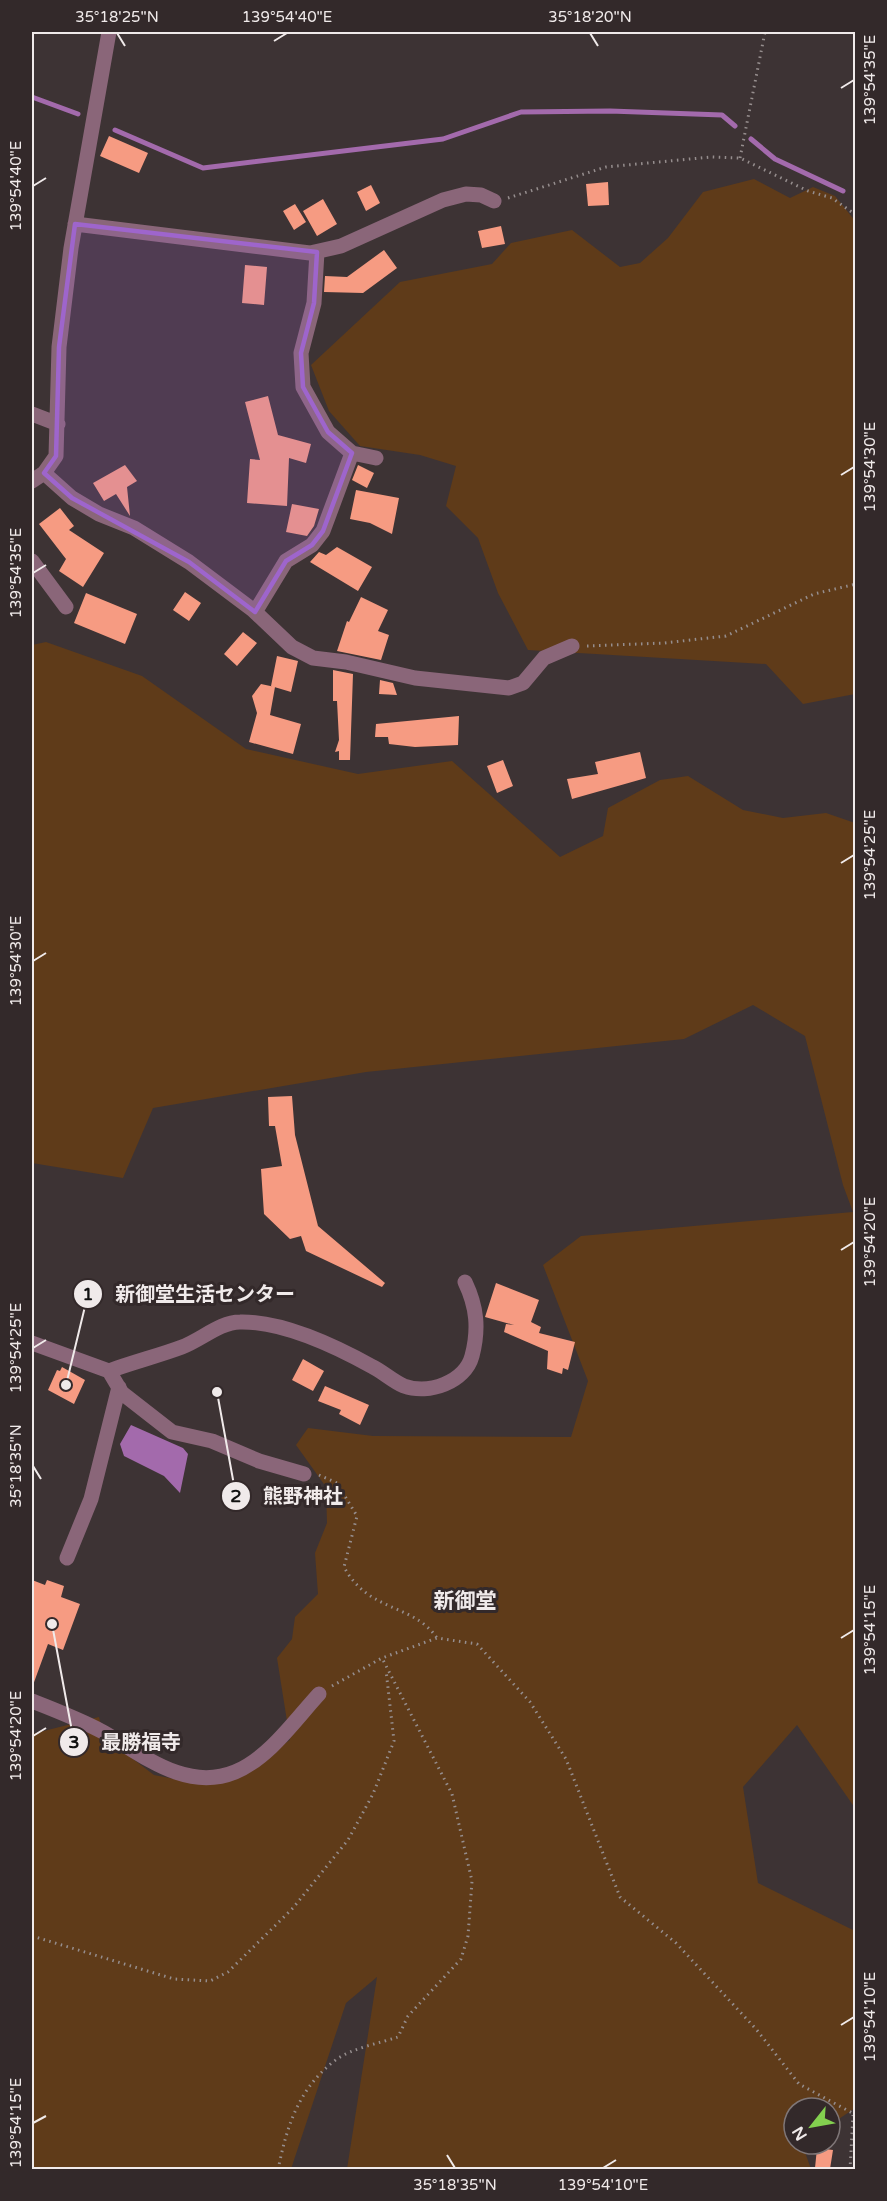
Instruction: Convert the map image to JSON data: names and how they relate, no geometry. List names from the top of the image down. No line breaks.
{"districts":["新御堂"],"places":["新御堂生活センター","熊野神社","最勝福寺"],"north":"bottom left","coordinates":["35°18'25\"N","139°54'40\"E","35°18'20\"N","139°54'35\"E","139°54'30\"E","139°54'25\"E","139°54'20\"E","35°18'35\"N","139°54'15\"E","139°54'10\"E"]}
